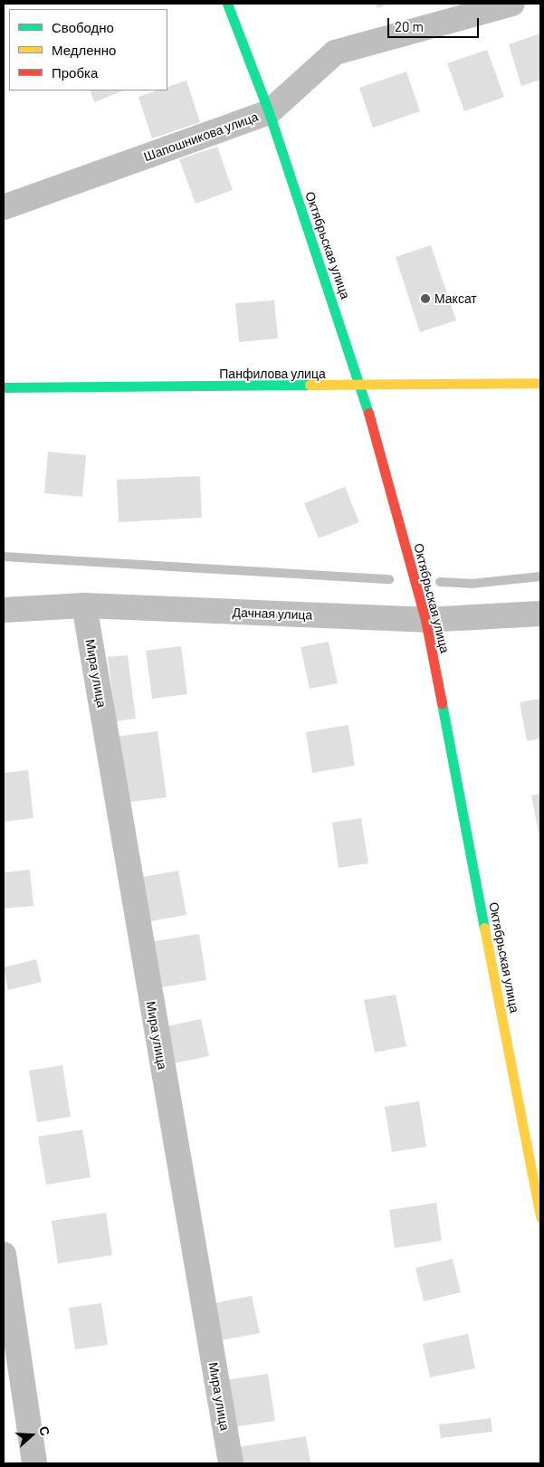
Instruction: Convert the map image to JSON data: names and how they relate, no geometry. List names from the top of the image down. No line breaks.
{"streets":{"street":["Шапошникова улица","Октябрьская улица","Панфилова улица","Дачная улица","Мира улица"]},"crossings":[["Шапошникова улица","Октябрьская улица"],["Октябрьская улица","Панфилова улица"],["Октябрьская улица","Дачная улица"],["Дачная улица","Мира улица"]],"places":["Максат"],"legend":["Свободно","Медленно","Пробка"],"scale_bar":"20 m","north":"right"}
